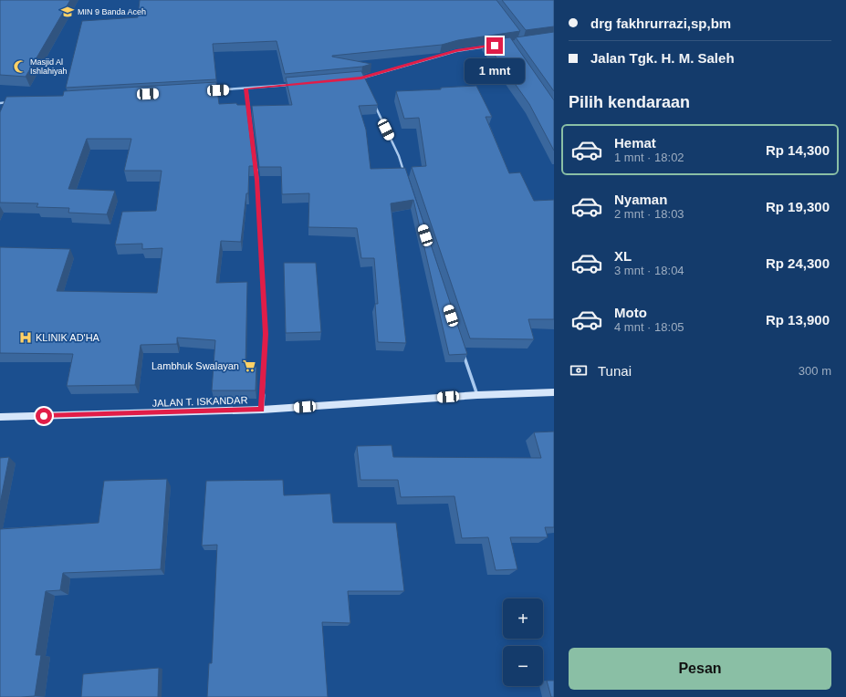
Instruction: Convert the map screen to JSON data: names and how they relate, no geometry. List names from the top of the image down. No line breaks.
{"streets":{"street":["JALAN T. ISKANDAR"]},"places":{"school or university":["MIN 9 Banda Aceh"],"mosque":["Masjid Al Ishlahiyah"],"hospital":["KLINIK AD'HA"],"supermarket":["Lambhuk Swalayan"]},"page":{"banner":["drg fakhrurrazi,sp,bm","Jalan Tgk. H. M. Saleh"],"bubble":"1 mnt","heading":"Pilih kendaraan","list":[{"name":"Hemat","note":"1 mnt · 18:02","value":"Rp 14,300"},{"name":"Nyaman","note":"2 mnt · 18:03","value":"Rp 19,300"},{"name":"XL","note":"3 mnt · 18:04","value":"Rp 24,300"},{"name":"Moto","note":"4 mnt · 18:05","value":"Rp 13,900"}],"pay":["Tunai","300 m"],"map_buttons":["+","−"],"buttons":"Pesan"}}
